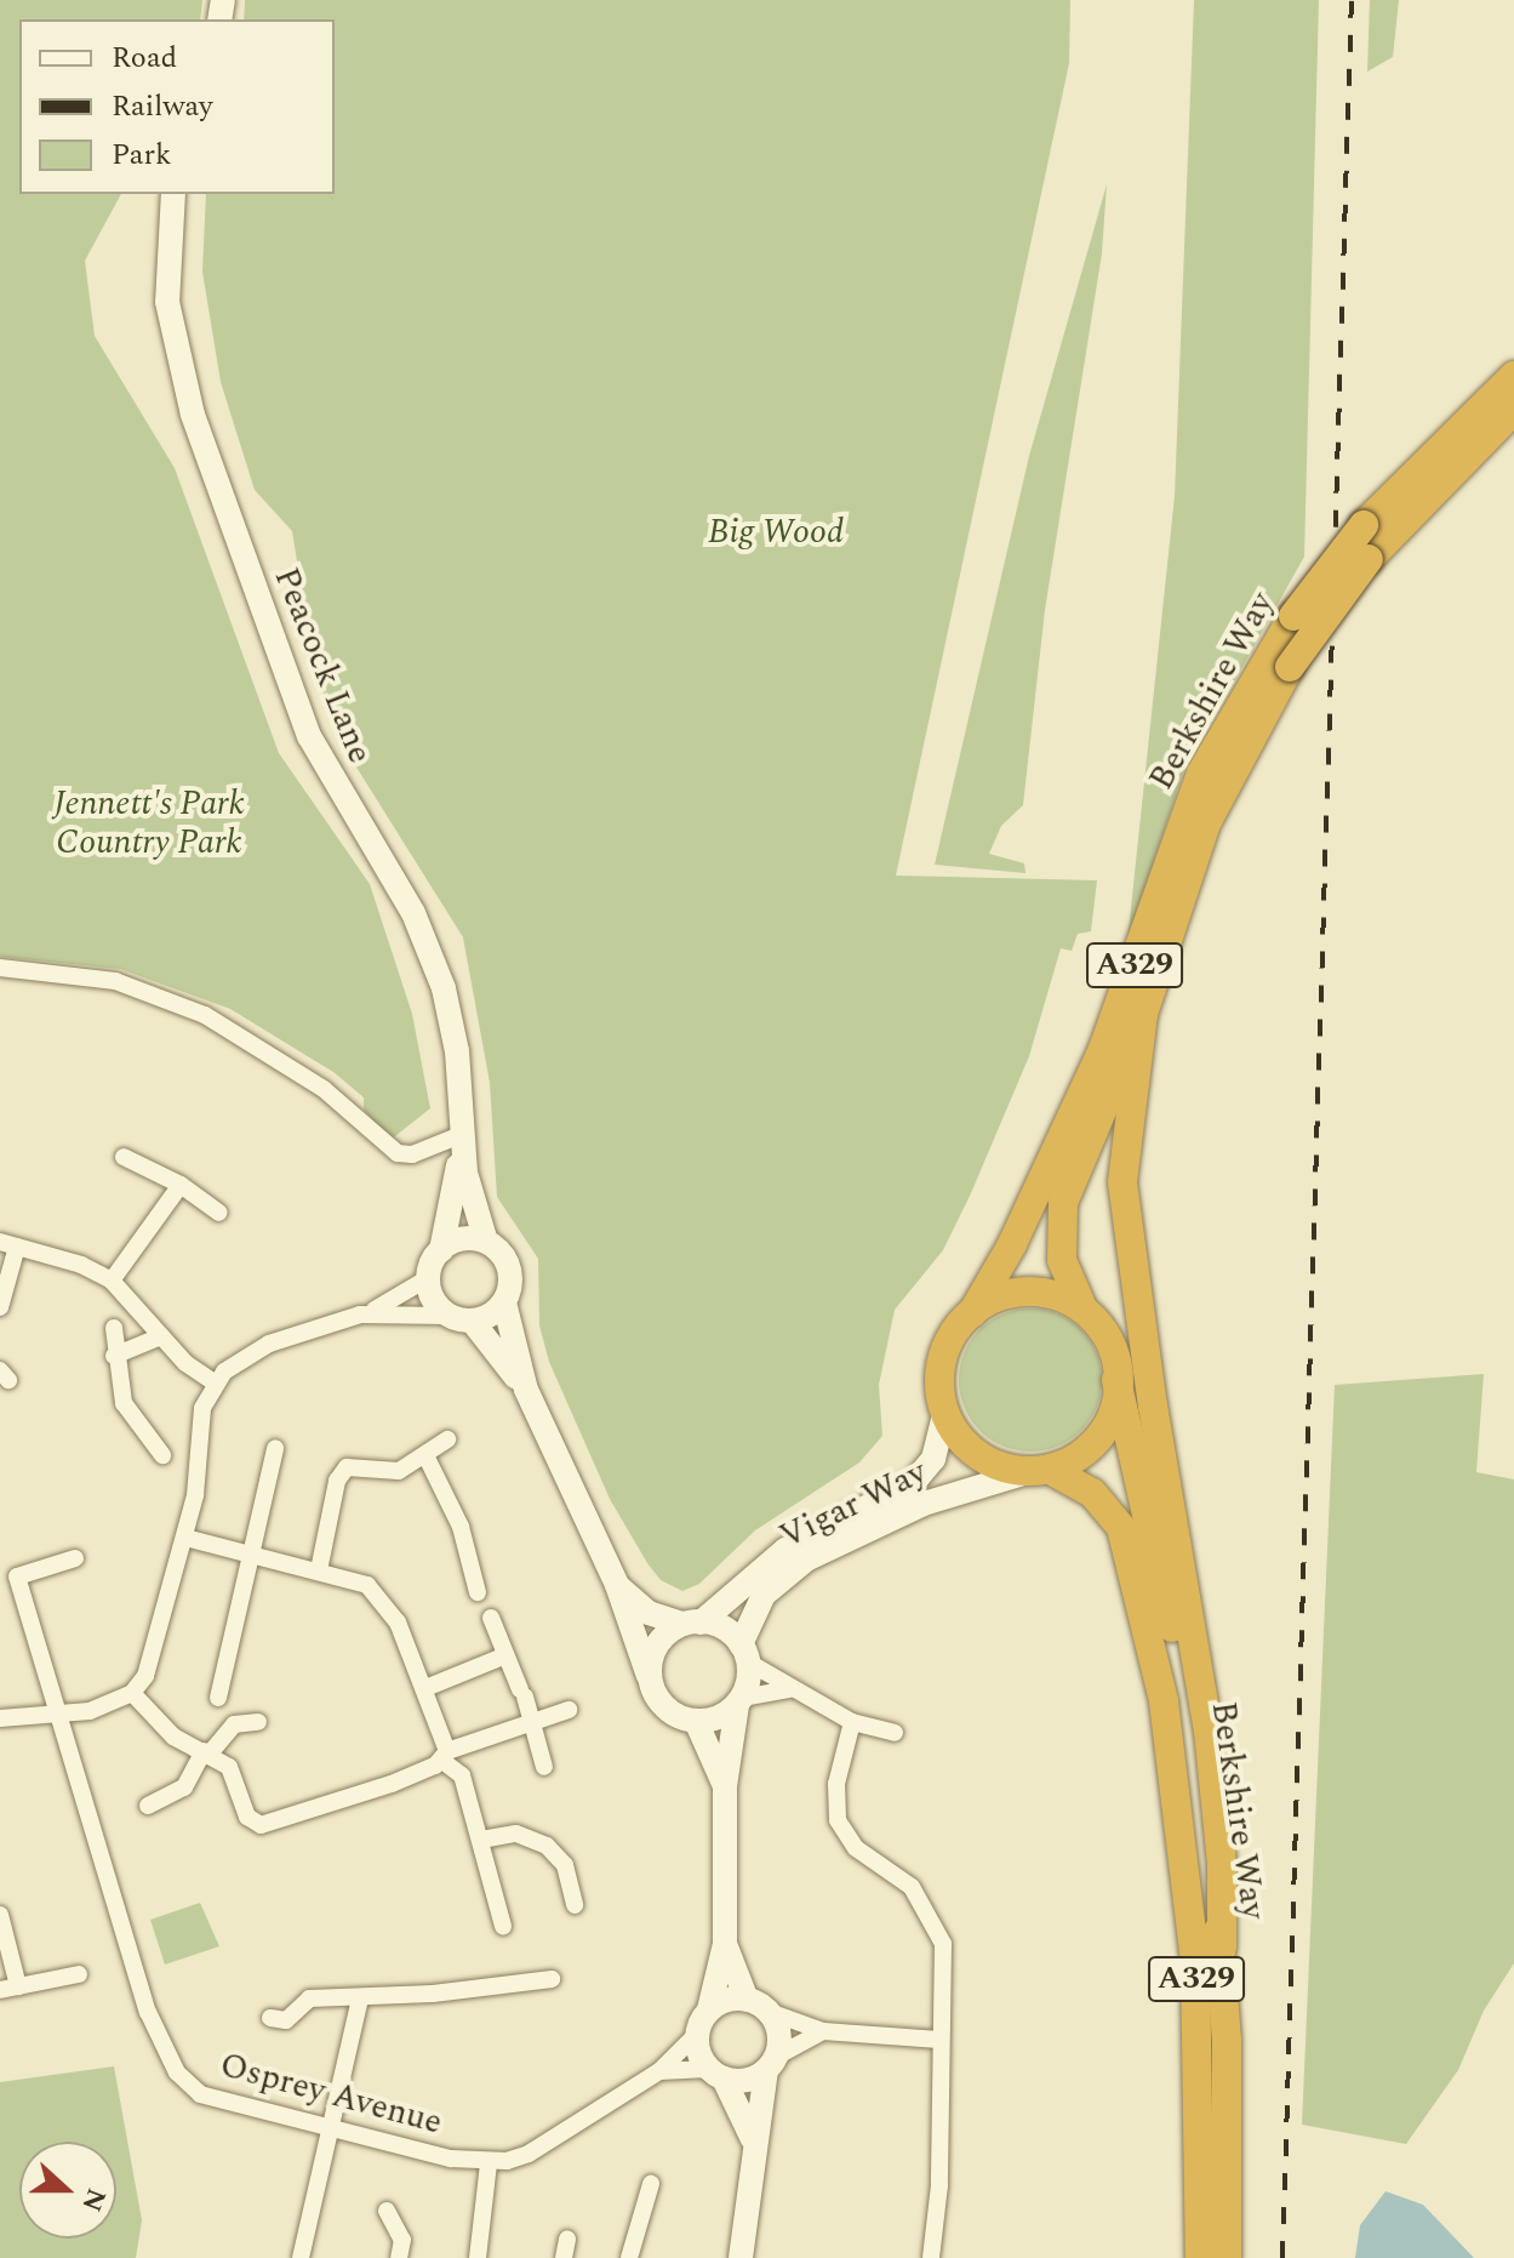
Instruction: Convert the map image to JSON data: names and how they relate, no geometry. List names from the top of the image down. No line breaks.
{"streets":{"highway":["Berkshire Way","A329"],"street":["Peacock Lane","Vigar Way","Osprey Avenue"]},"crossings":[["Berkshire Way","A329"],["Berkshire Way","Vigar Way"],["A329","Vigar Way"]],"parks":["Big Wood","Jennett's Park Country Park"],"legend":["Road","Railway","Park"],"north":"right"}
